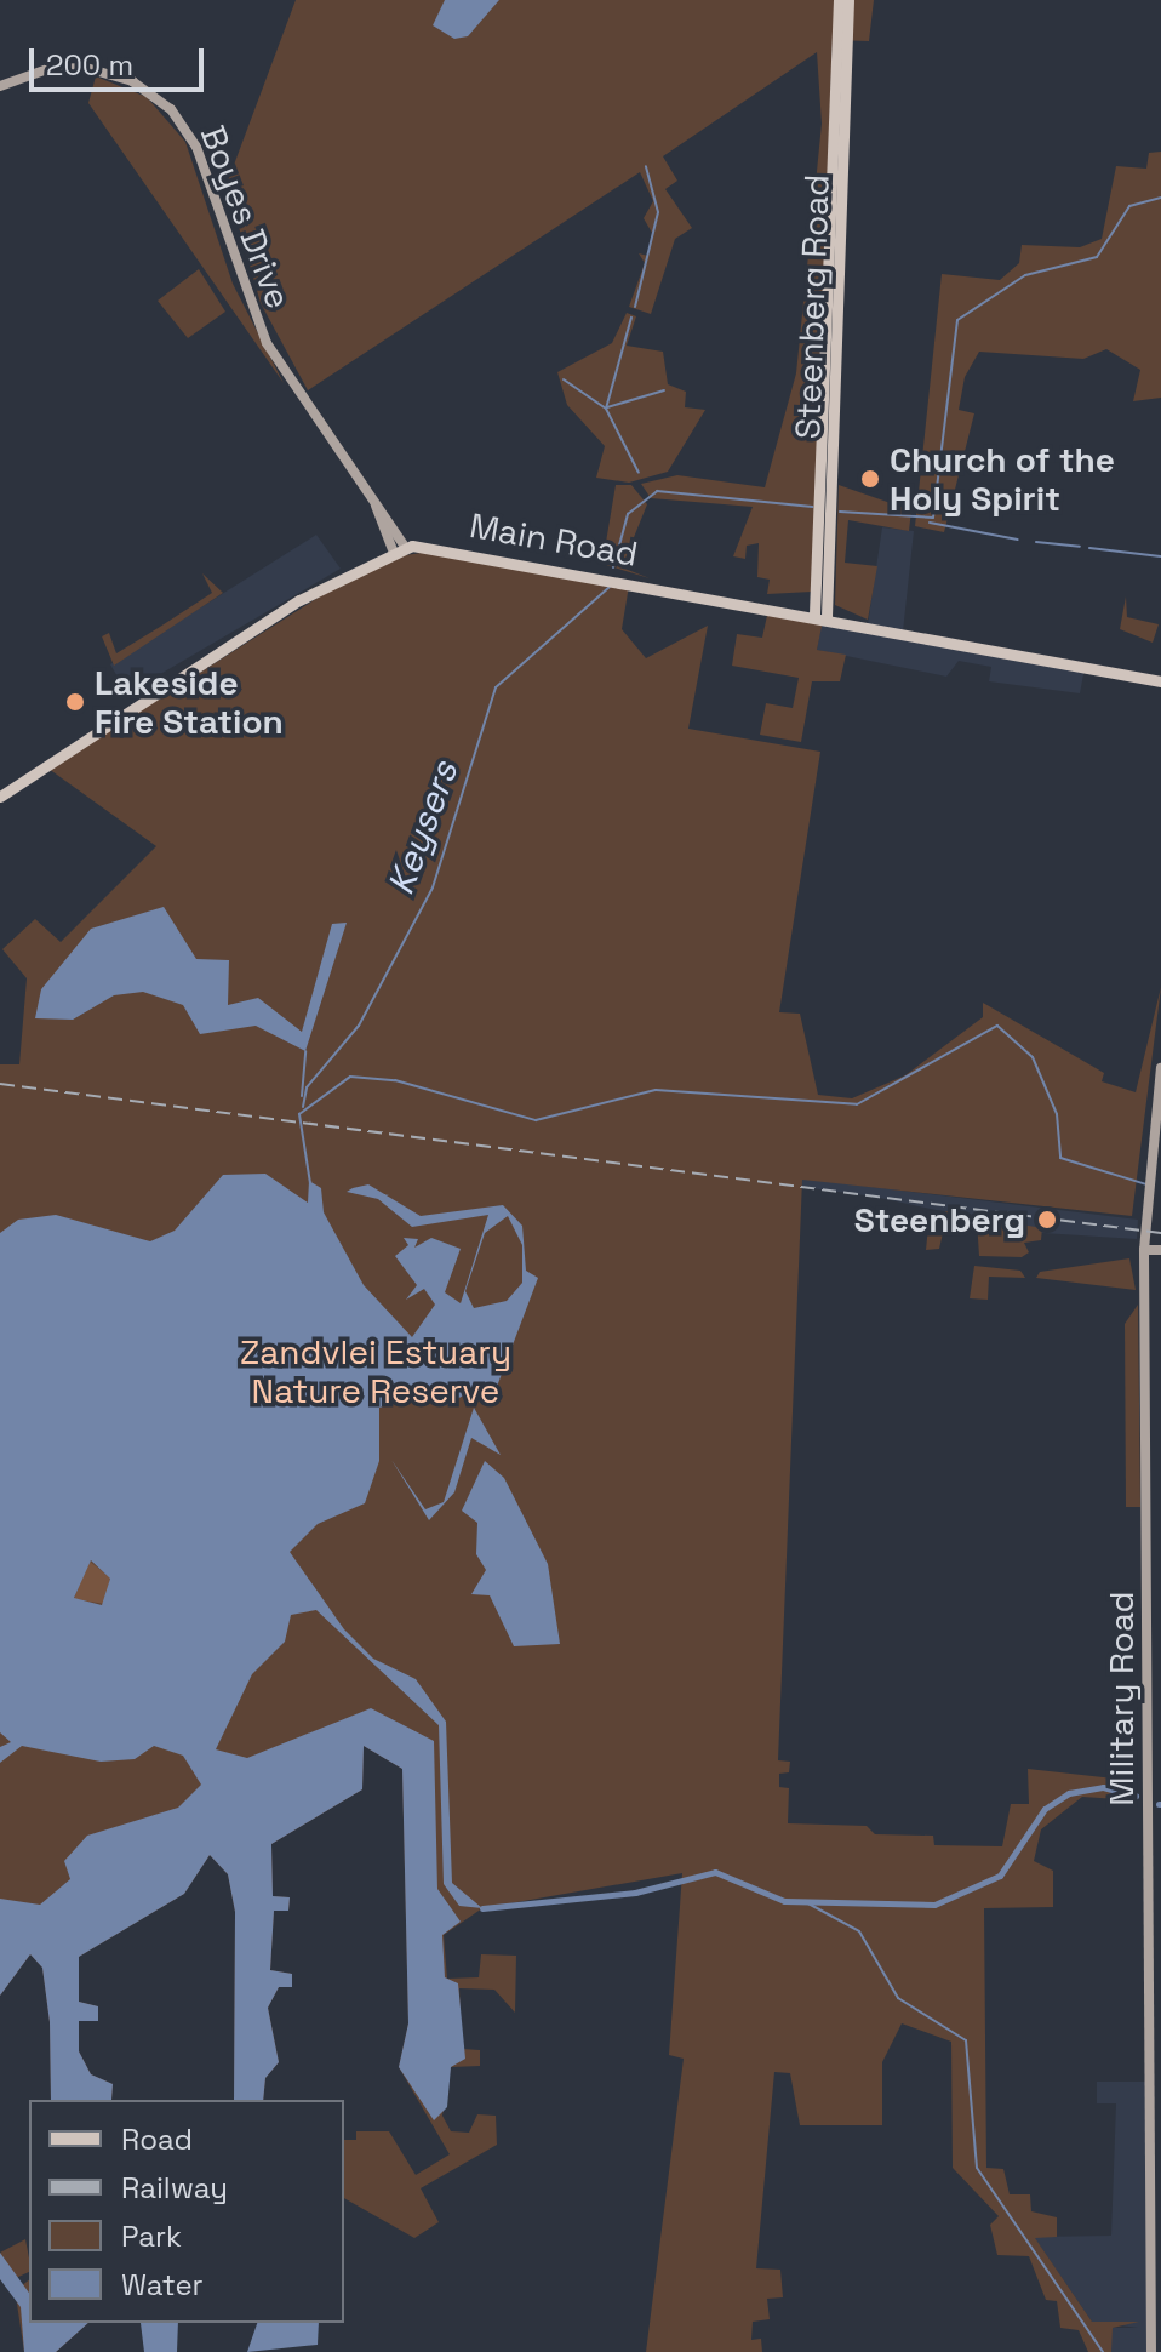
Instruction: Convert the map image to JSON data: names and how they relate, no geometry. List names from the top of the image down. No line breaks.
{"streets":{"main road":["Boyes Drive","Steenberg Road","Main Road","Military Road"]},"crossings":[["Boyes Drive","Main Road"],["Steenberg Road","Main Road"]],"water":["Keysers"],"parks":["Zandvlei Estuary Nature Reserve"],"places":["Church of the Holy Spirit","Lakeside Fire Station","Steenberg"],"legend":["Road","Railway","Park","Water"],"scale_bar":"200 m"}
